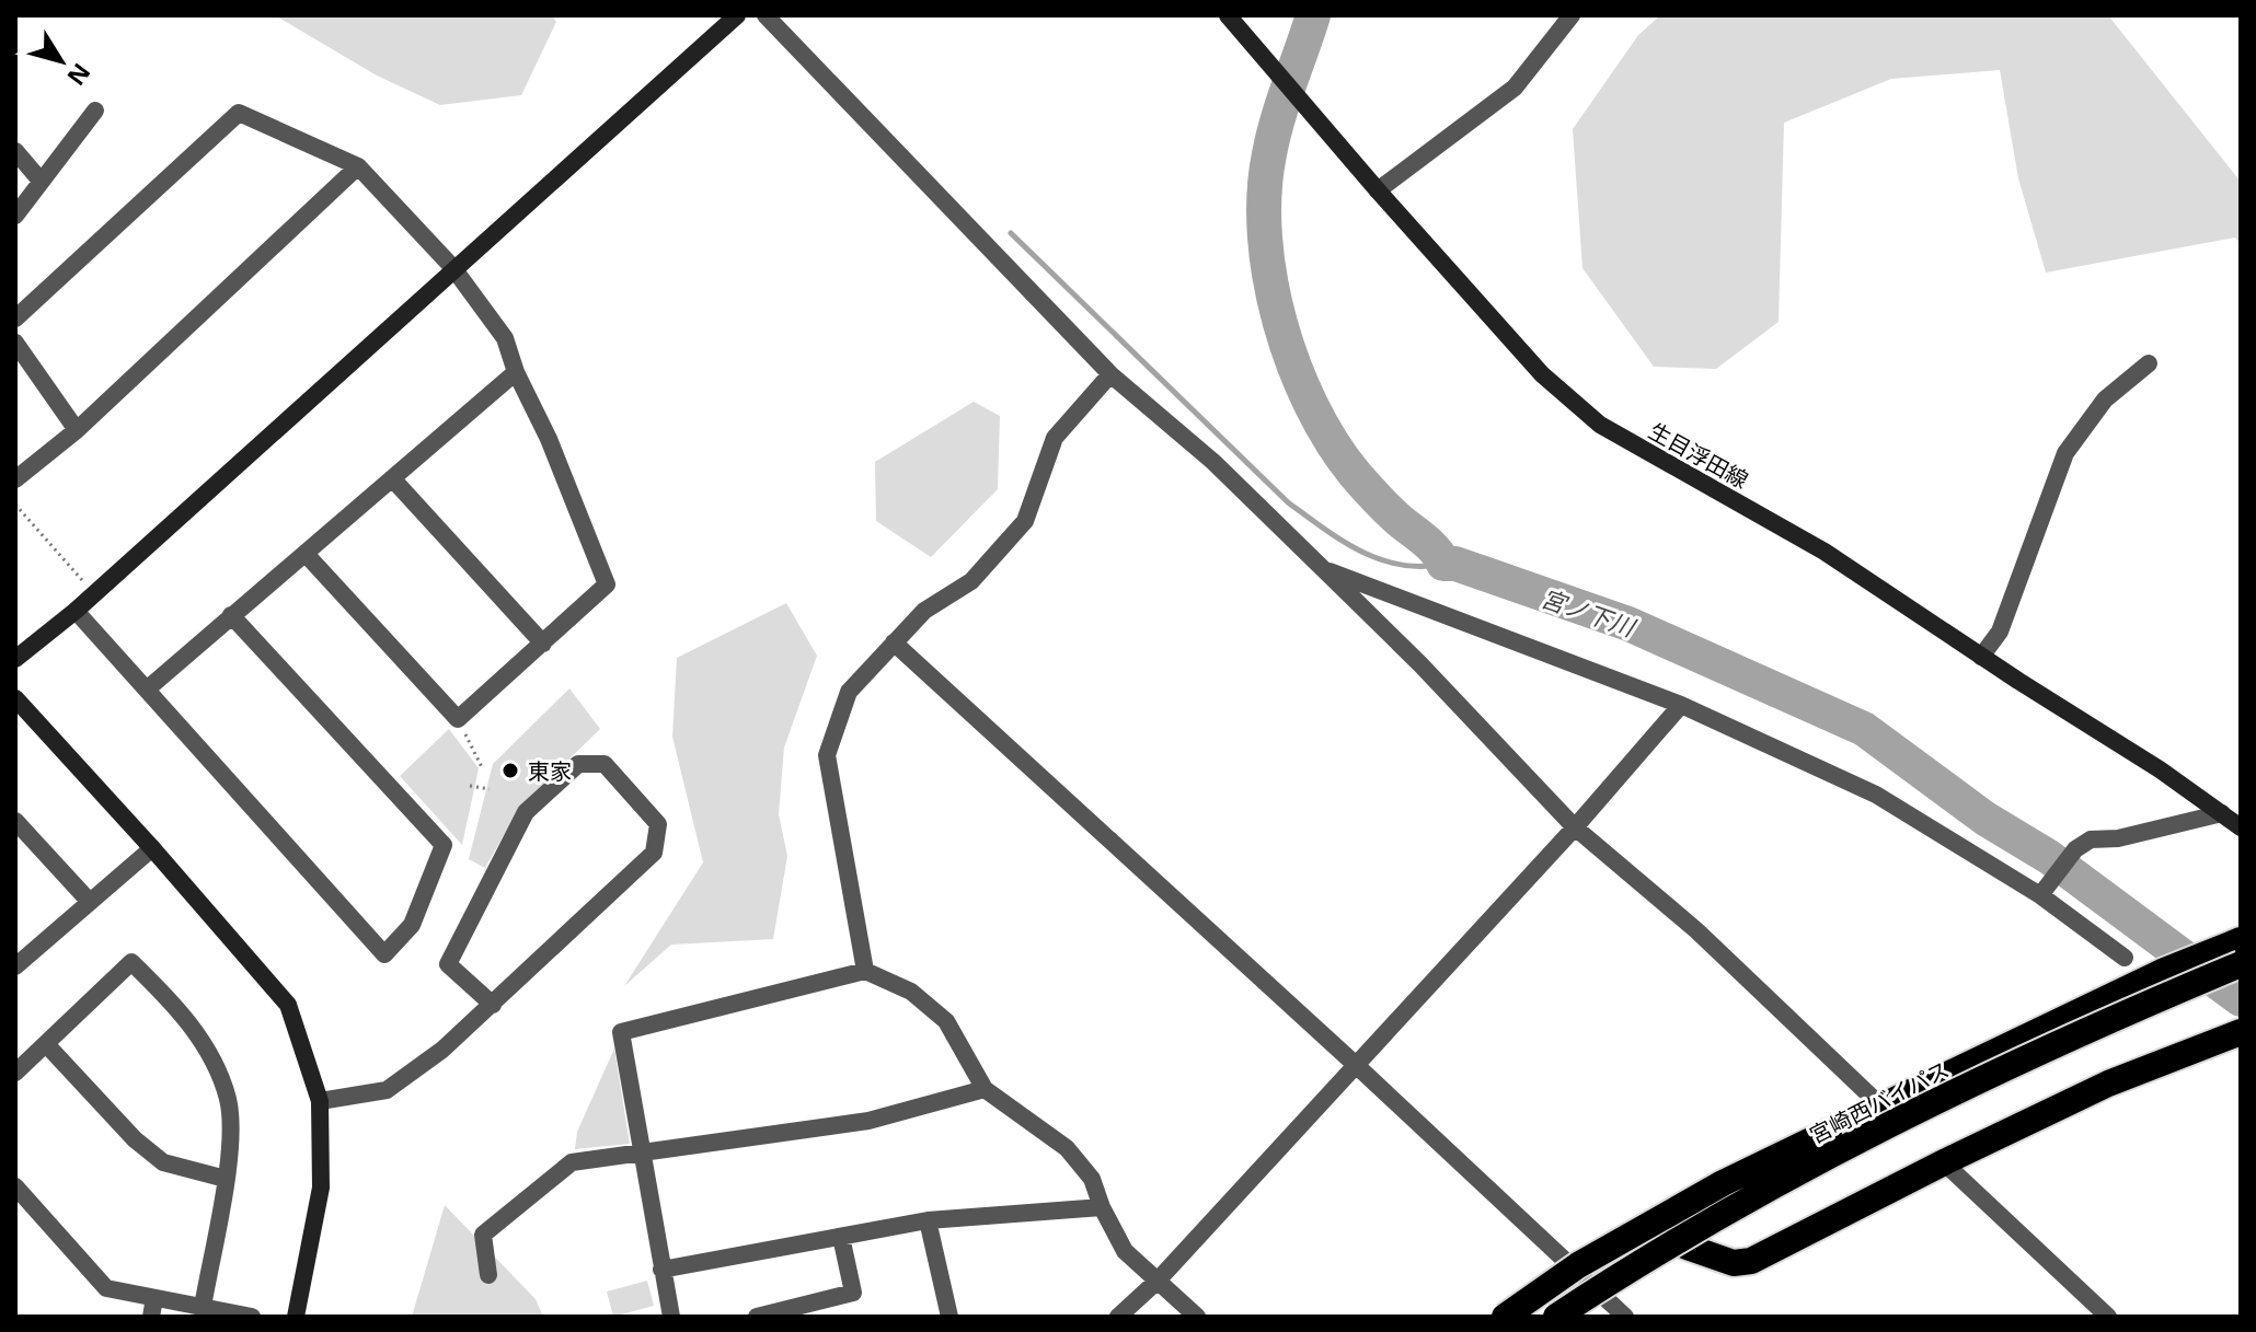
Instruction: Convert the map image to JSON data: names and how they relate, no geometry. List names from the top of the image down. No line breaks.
{"streets":{"highway":["宮崎西バイパス"],"street":["生目浮田線"]},"water":["宮ノ下川"],"places":["東家"],"north":"bottom right"}
